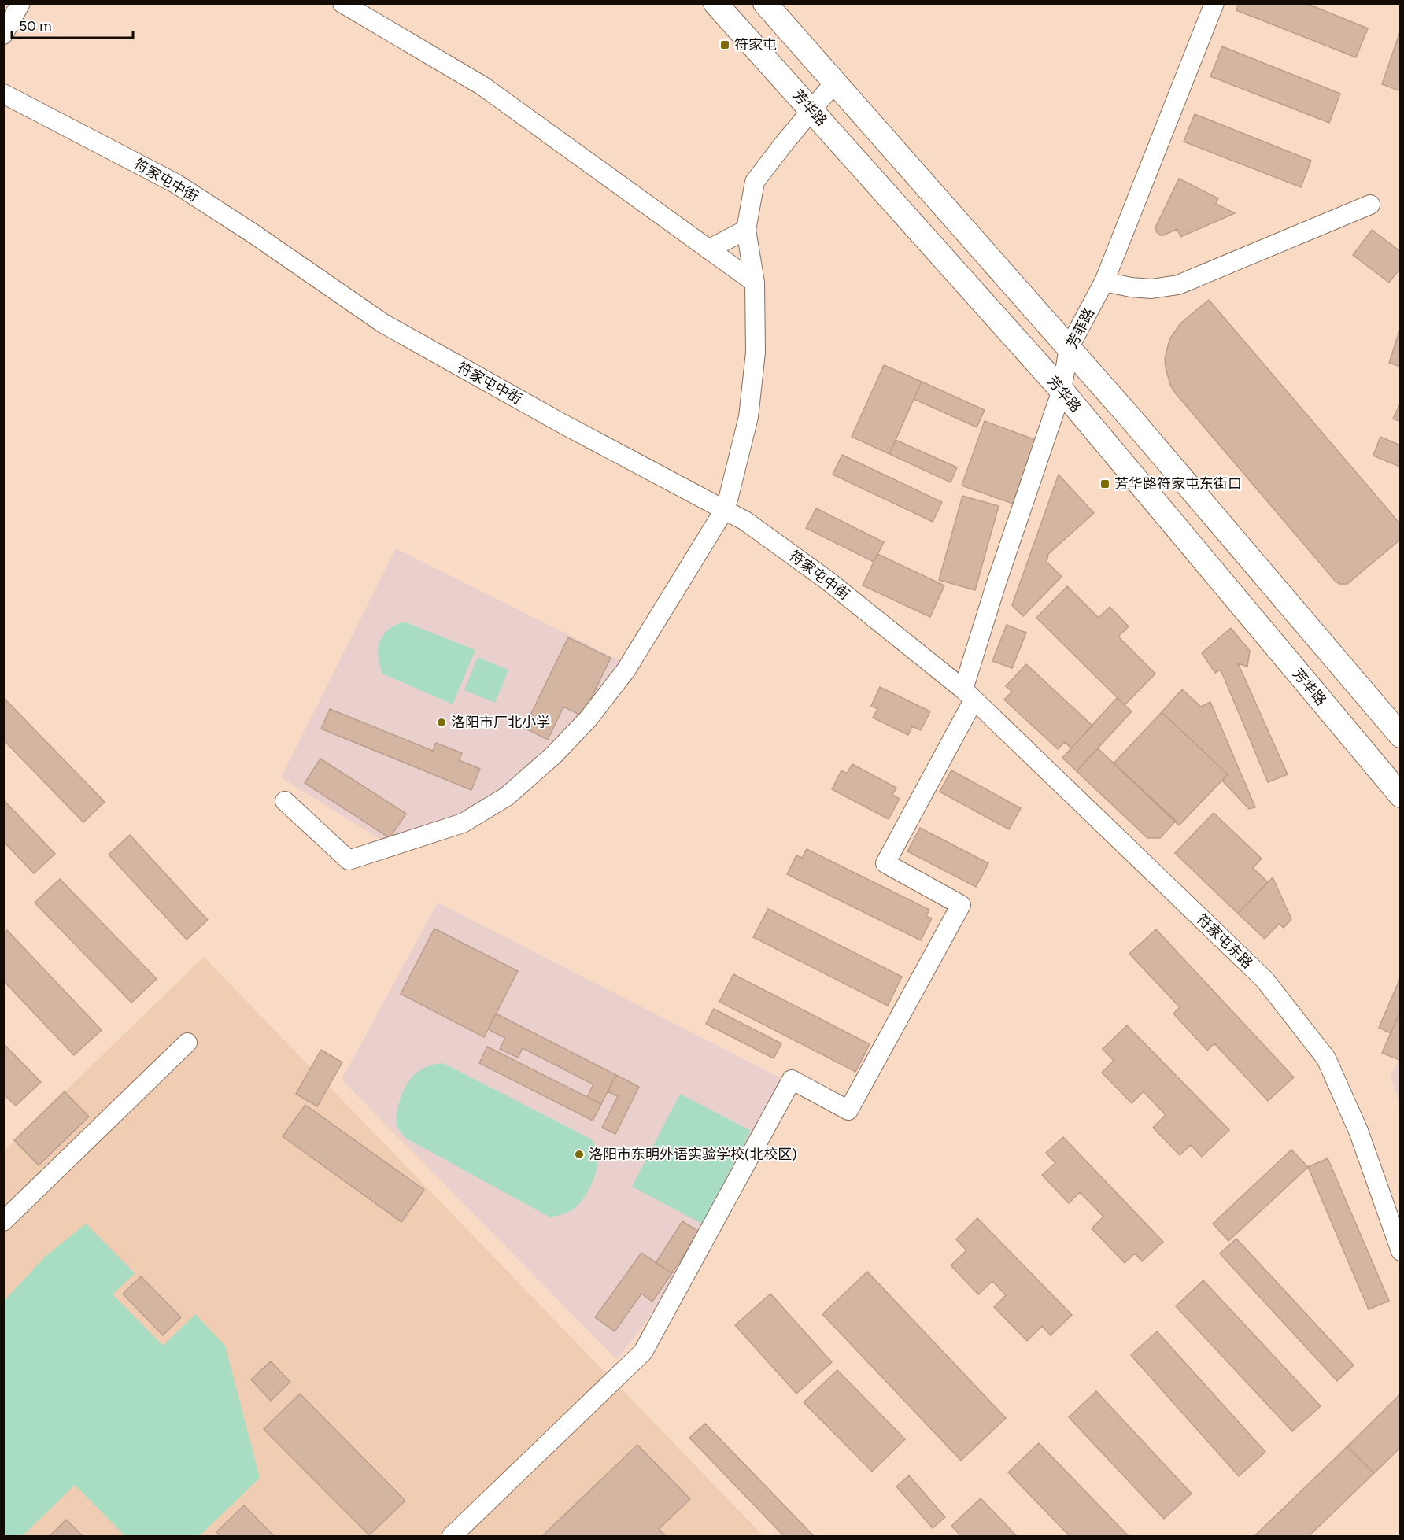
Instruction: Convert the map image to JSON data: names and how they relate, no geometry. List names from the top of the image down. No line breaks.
{"streets":{"main road":["芳华路"],"street":["符家屯中街","芳菲路","符家屯东路"]},"crossings":[["芳华路","芳菲路"],["符家屯中街","芳菲路"],["符家屯中街","符家屯东路"],["芳菲路","符家屯东路"]],"places":{"transit":["符家屯","芳华路符家屯东街口"],"other":["洛阳市厂北小学","洛阳市东明外语实验学校(北校区)"]},"scale_bar":"50 m"}
